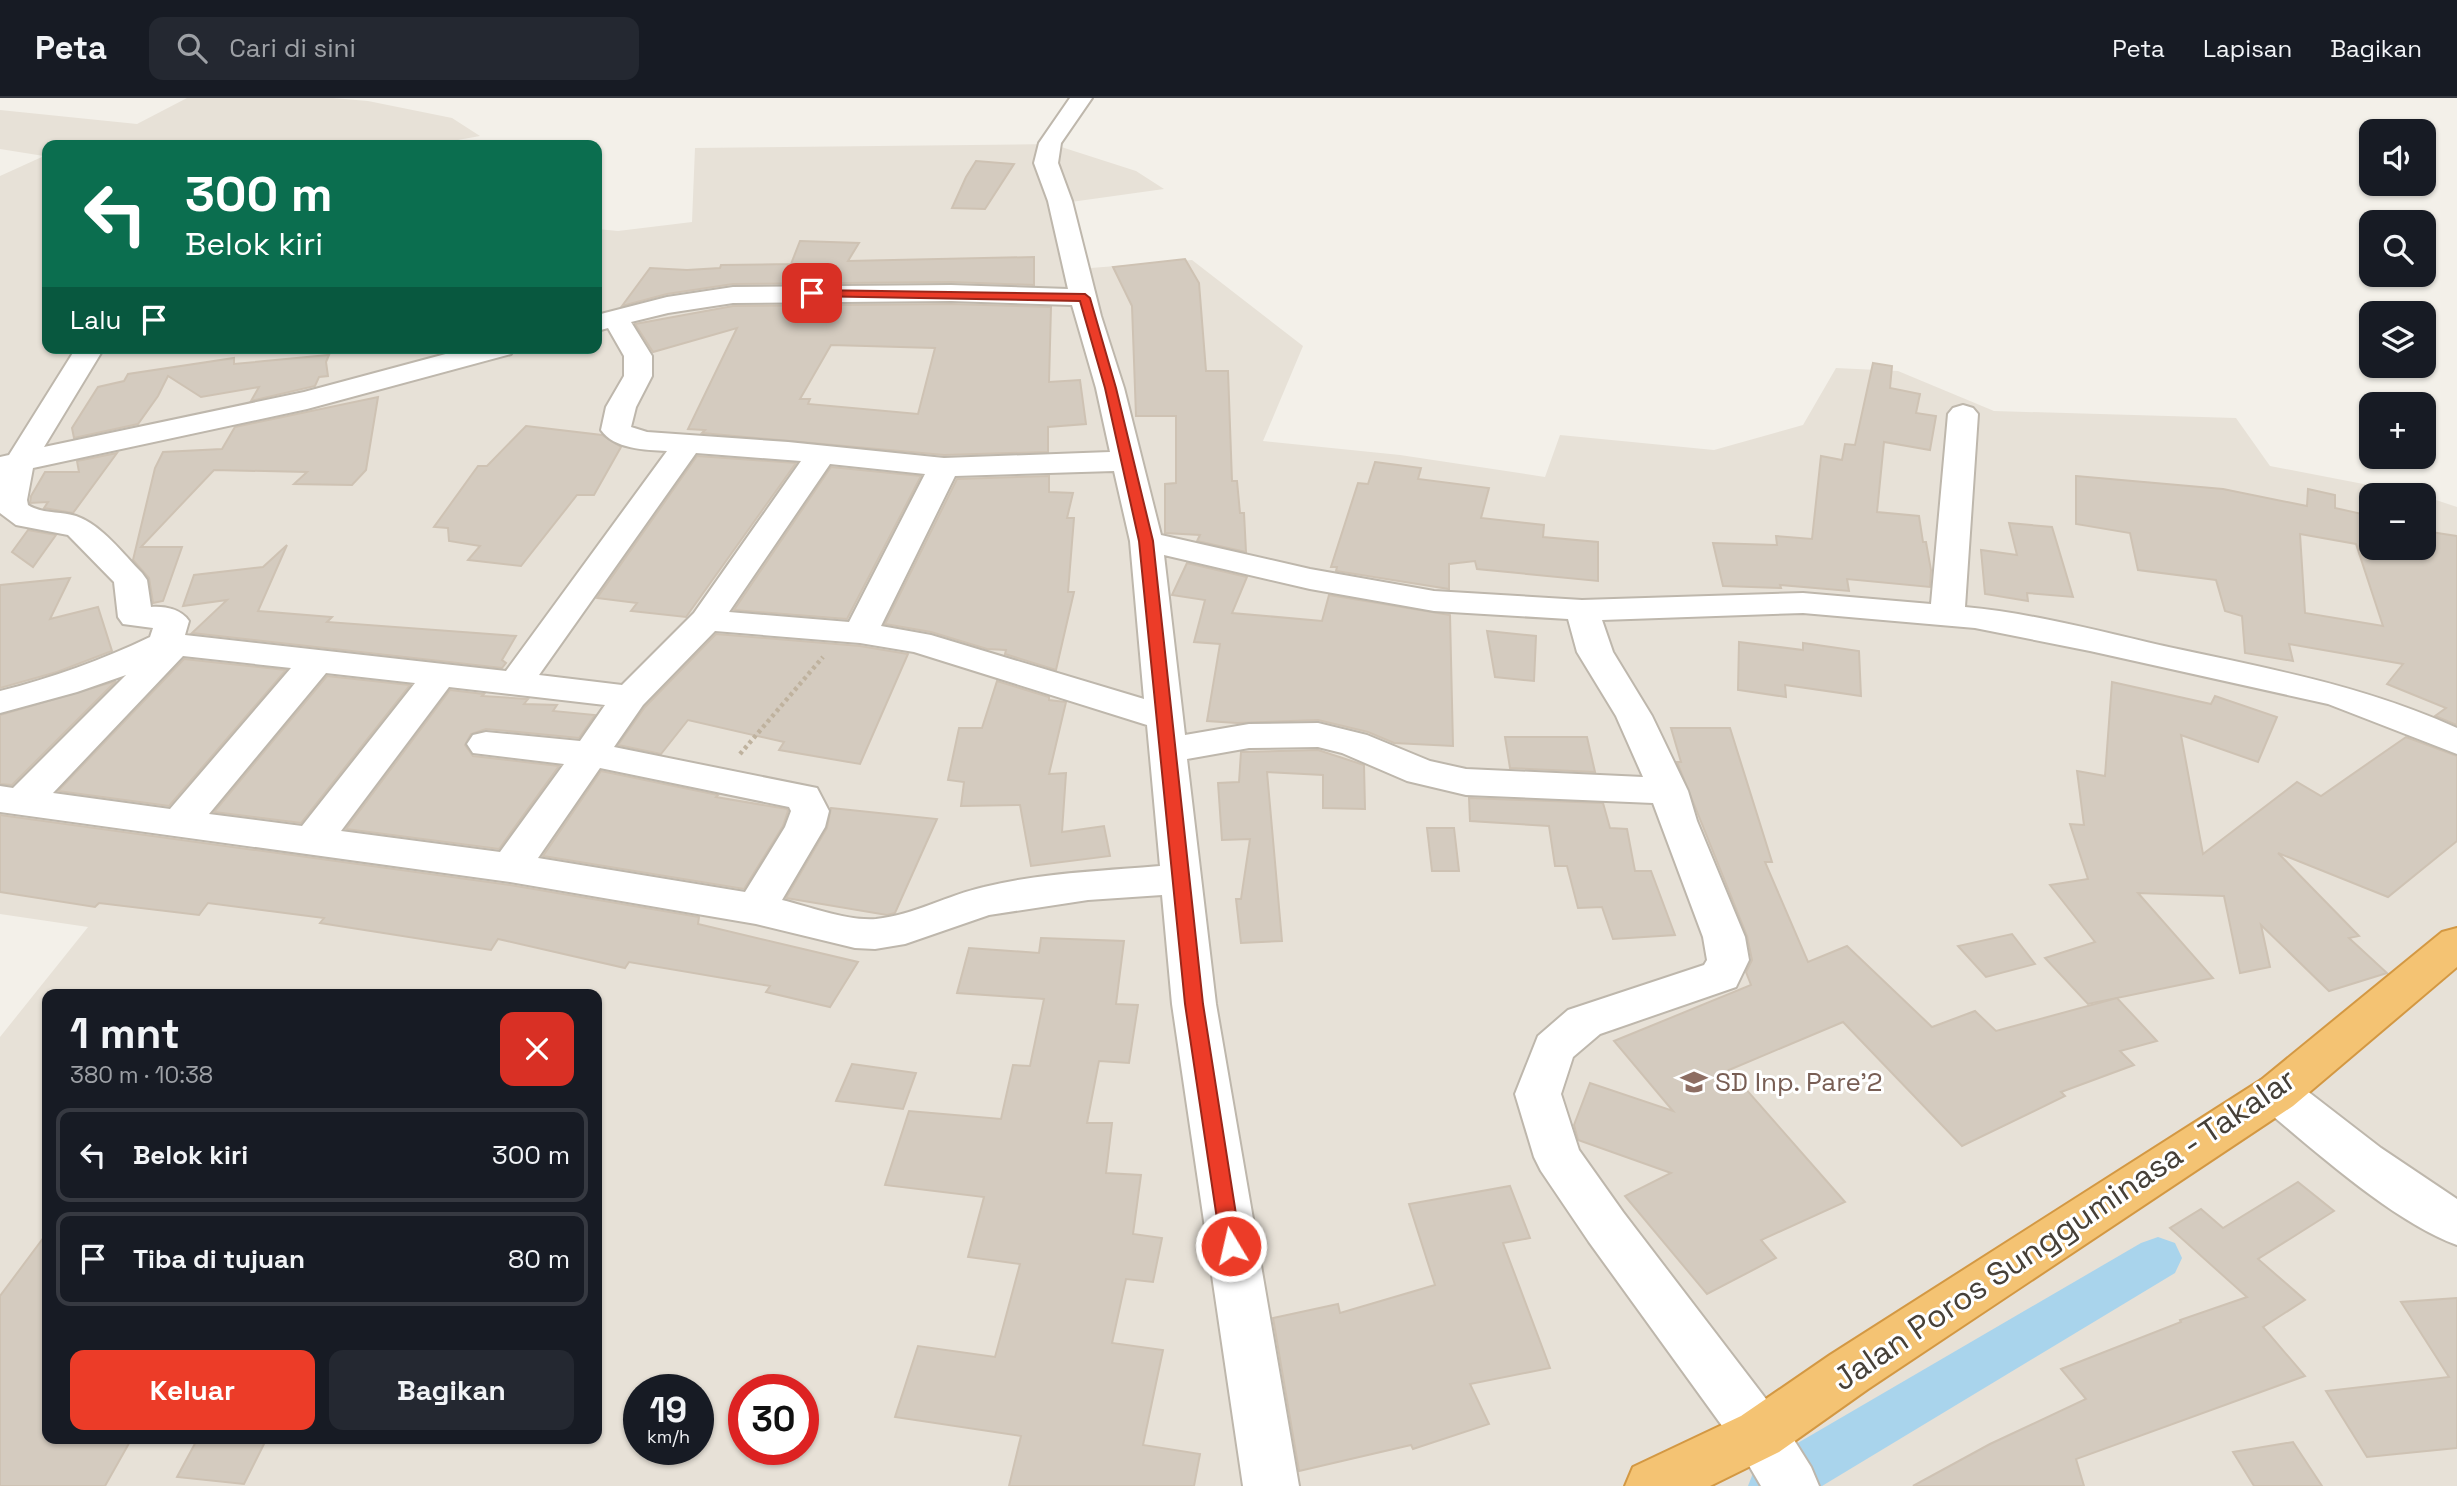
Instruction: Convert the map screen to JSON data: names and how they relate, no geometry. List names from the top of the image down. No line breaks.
{"streets":{"highway":["Jalan Poros Sungguminasa - Takalar"]},"places":{"school or university":["SD Inp. Pare'2"]},"page":{"header":"Peta","search":"Cari di sini","nav":["Peta","Lapisan","Bagikan"],"map_buttons":["+","−"],"turn":["300 m","Belok kiri"],"then":"Lalu","heading":["1 mnt","380 m · 10:38"],"list":[{"name":"Belok kiri","value":"300 m"},{"name":"Tiba di tujuan","value":"80 m"}],"buttons":["Keluar","Bagikan"],"speed":"19 km/h","limit":"30"}}
